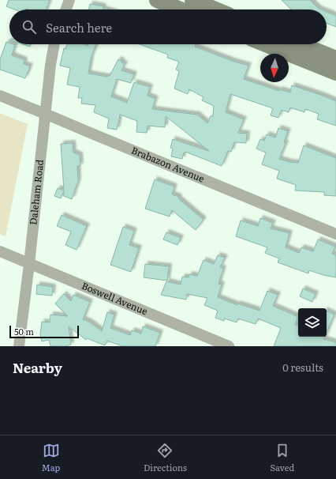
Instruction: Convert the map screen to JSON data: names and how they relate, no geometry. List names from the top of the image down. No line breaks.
{"streets":{"street":["Brabazon Avenue","Daleham Road","Boswell Avenue"]},"crossings":[["Brabazon Avenue","Daleham Road"],["Daleham Road","Boswell Avenue"]],"scale_bar":"50 m","north":"bottom","page":{"search":"Search here","scale":"50 m","heading":["Nearby","0 results"],"nav":["Map","Directions","Saved"]}}
